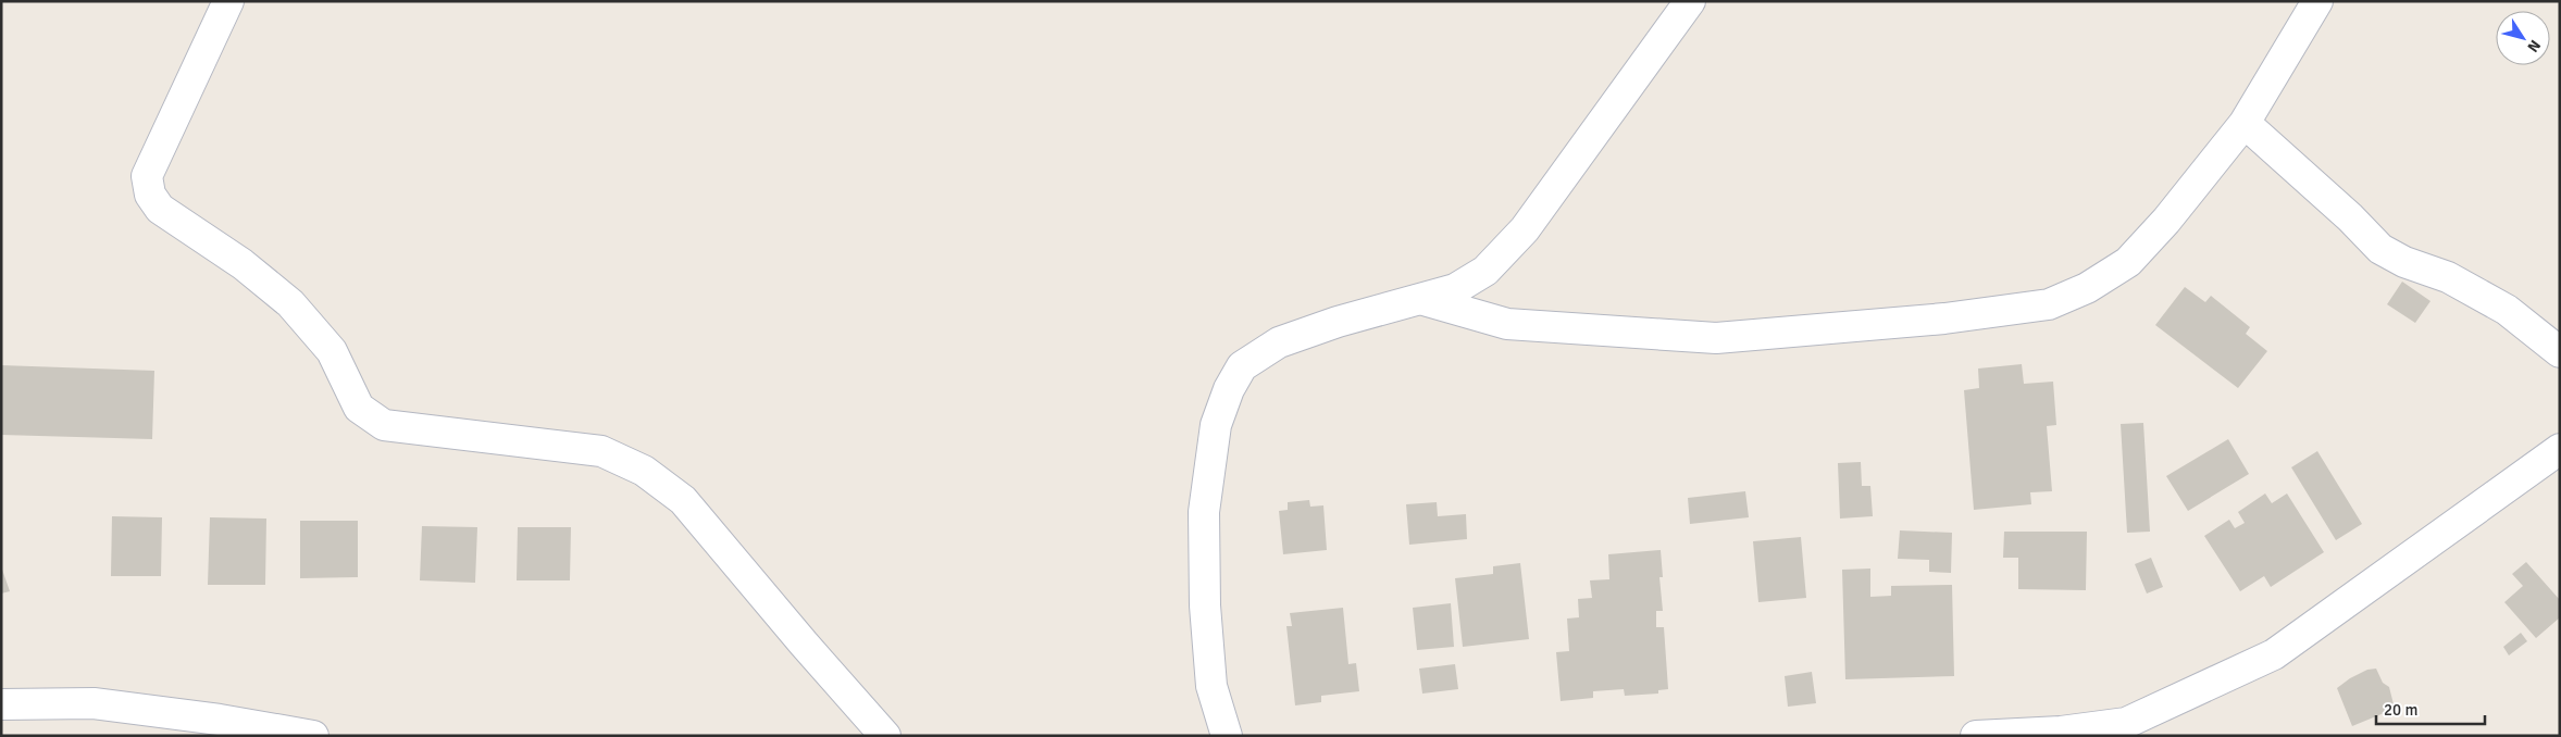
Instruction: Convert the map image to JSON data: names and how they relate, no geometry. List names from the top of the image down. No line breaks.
{"scale_bar":"20 m","north":"bottom right"}
